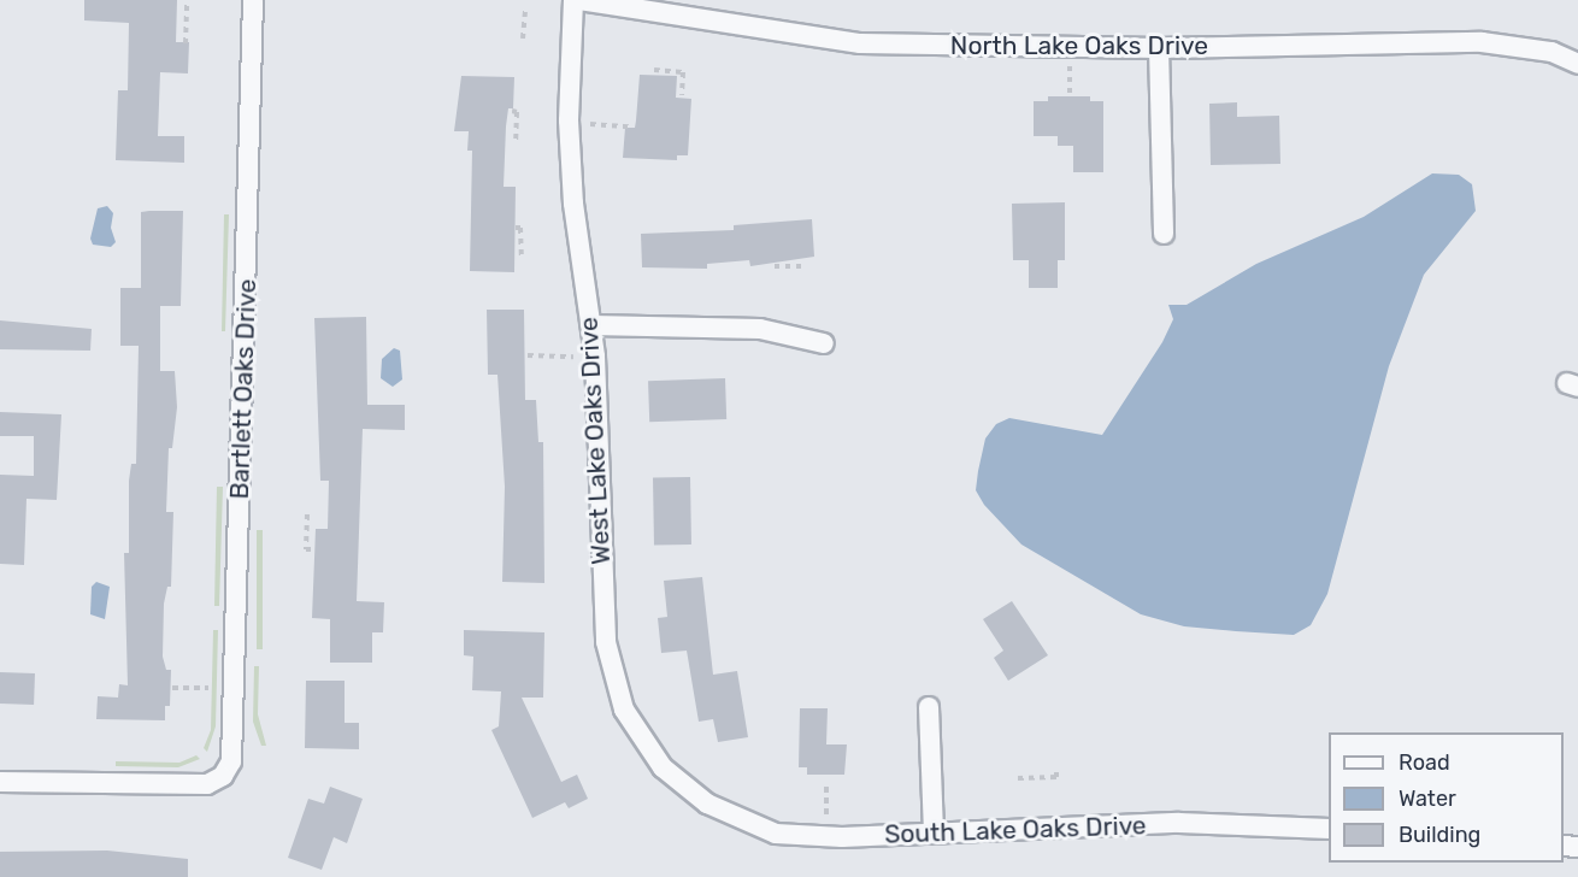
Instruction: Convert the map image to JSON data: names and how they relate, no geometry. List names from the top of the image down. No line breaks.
{"streets":{"street":["North Lake Oaks Drive","Bartlett Oaks Drive","West Lake Oaks Drive","South Lake Oaks Drive"]},"crossings":[["West Lake Oaks Drive","South Lake Oaks Drive"]],"legend":["Road","Water","Building"]}
